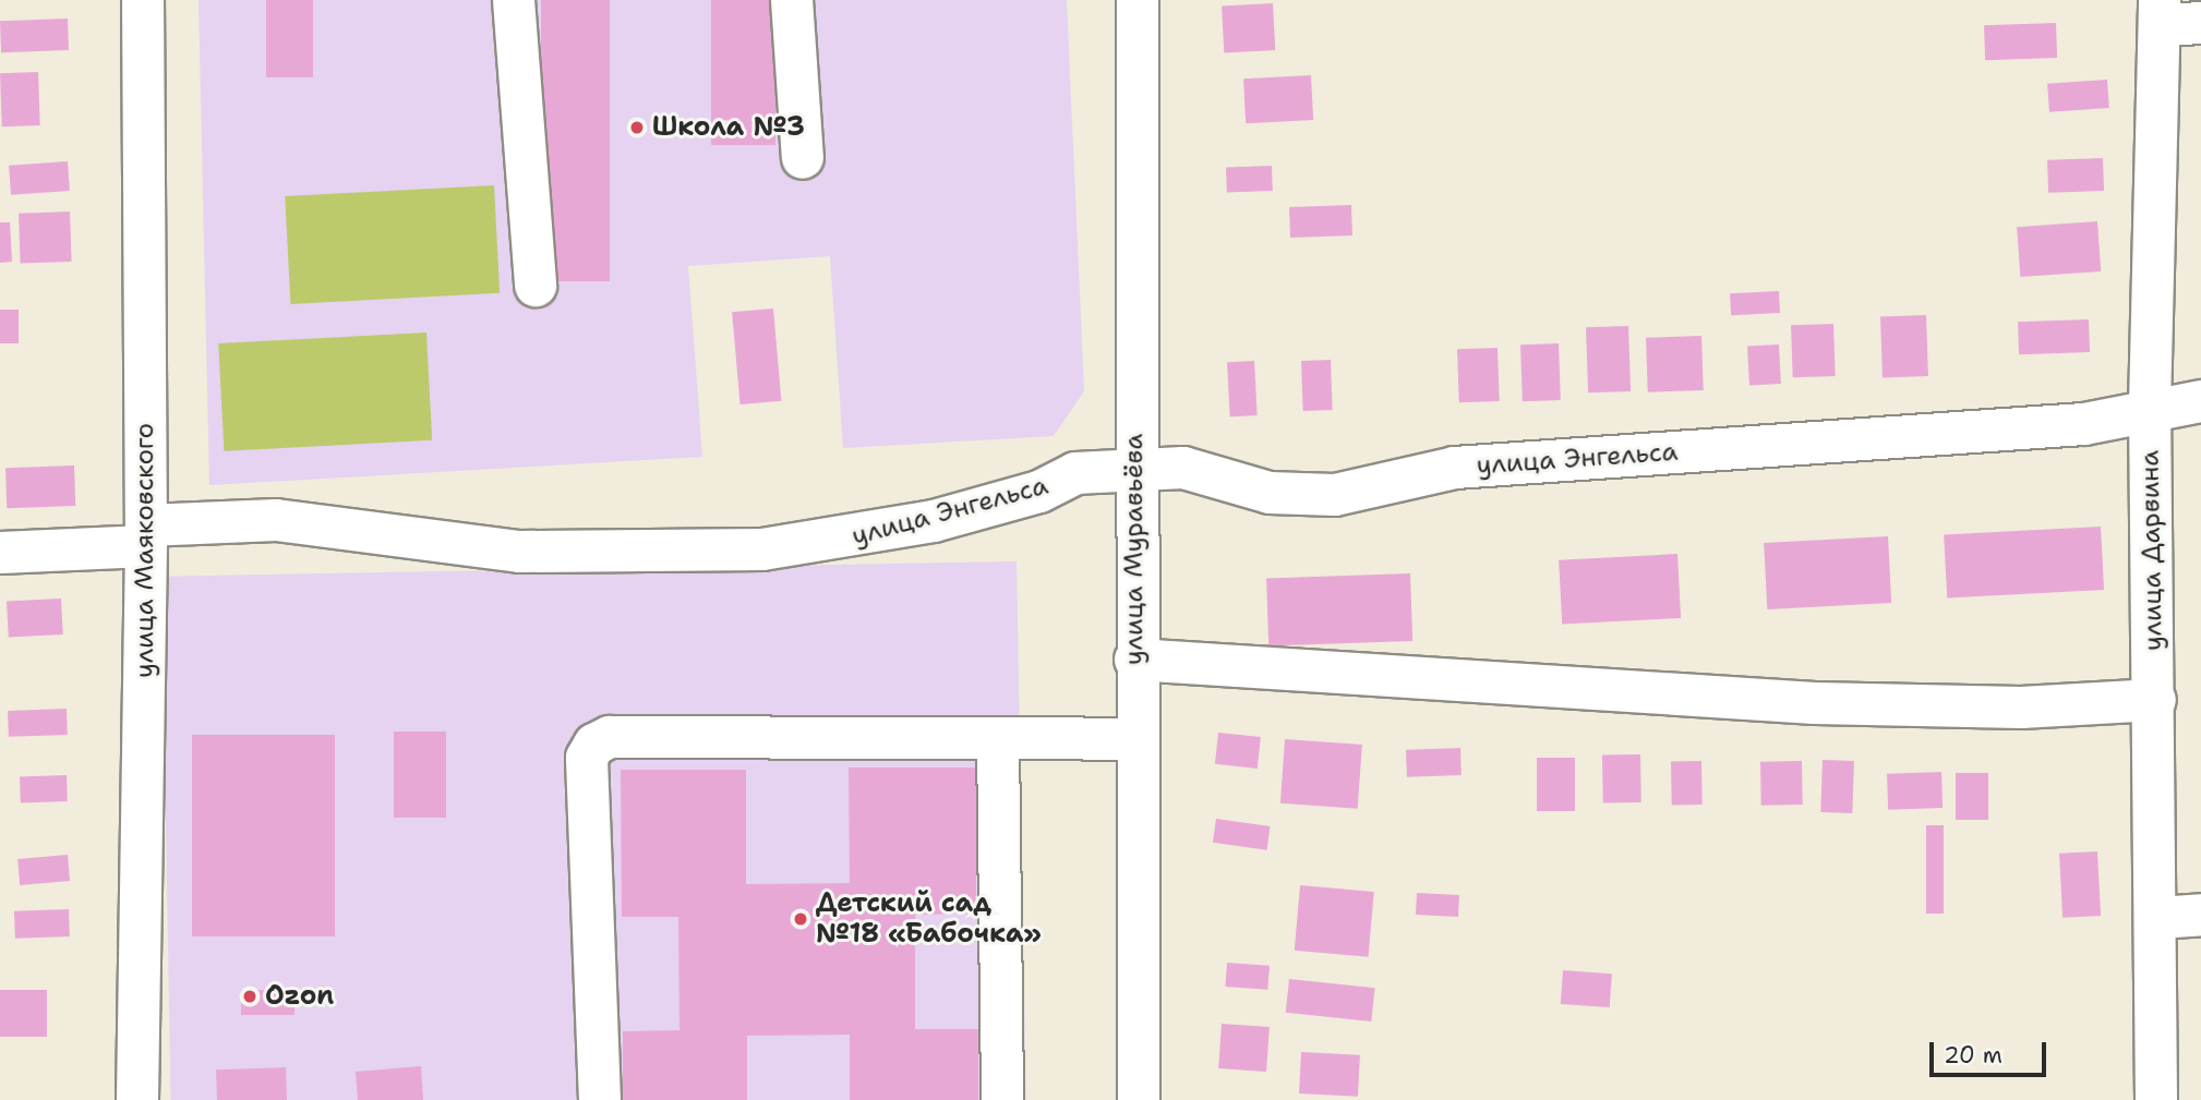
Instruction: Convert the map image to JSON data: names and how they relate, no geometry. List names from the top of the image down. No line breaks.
{"streets":{"street":["улица Энгельса","улица Муравьёва","улица Маяковского","улица Дарвина"]},"crossings":[["улица Энгельса","улица Муравьёва"],["улица Энгельса","улица Маяковского"],["улица Энгельса","улица Дарвина"]],"places":["Школа №3","Детский сад №18 «Бабочка»","Ozon"],"scale_bar":"20 m"}
